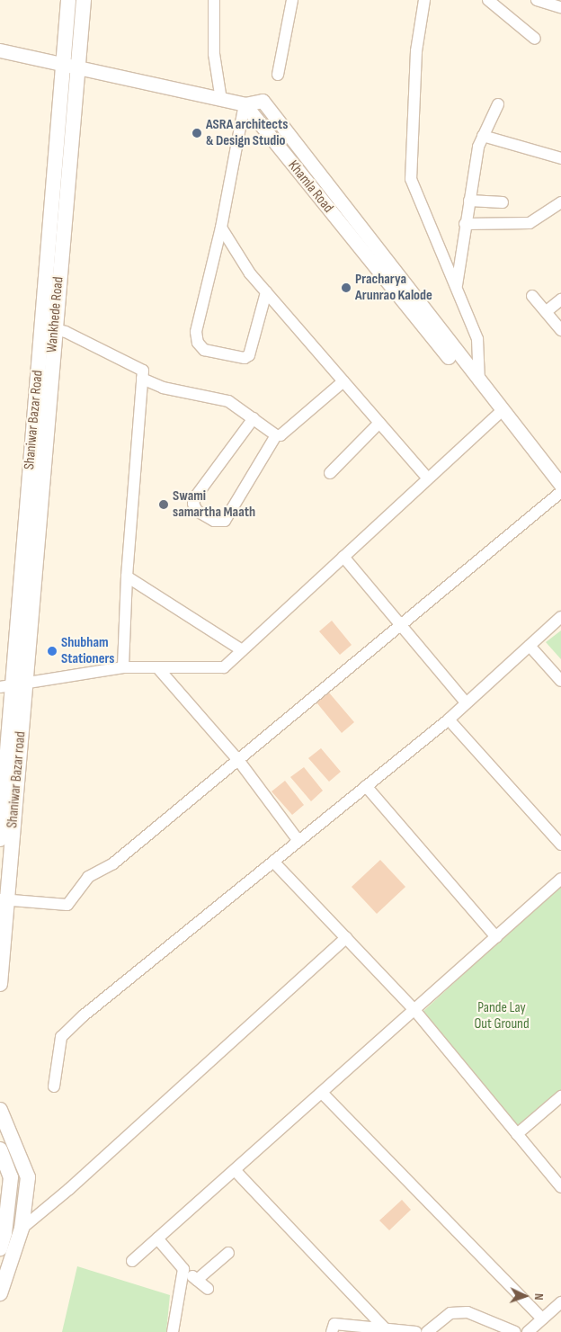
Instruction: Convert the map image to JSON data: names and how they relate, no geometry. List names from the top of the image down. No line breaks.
{"streets":{"main road":["Wankhede Road","Shaniwar Bazar Road","Shaniwar Bazar road"],"street":["Khamla Road"]},"crossings":[["Wankhede Road","Shaniwar Bazar Road"],["Wankhede Road","Shaniwar Bazar road"],["Shaniwar Bazar Road","Shaniwar Bazar road"]],"parks":["Pande Lay Out Ground"],"places":["ASRA architects & Design Studio","Pracharya Arunrao Kalode","Swami samartha Maath","Shubham Stationers"],"north":"right"}
